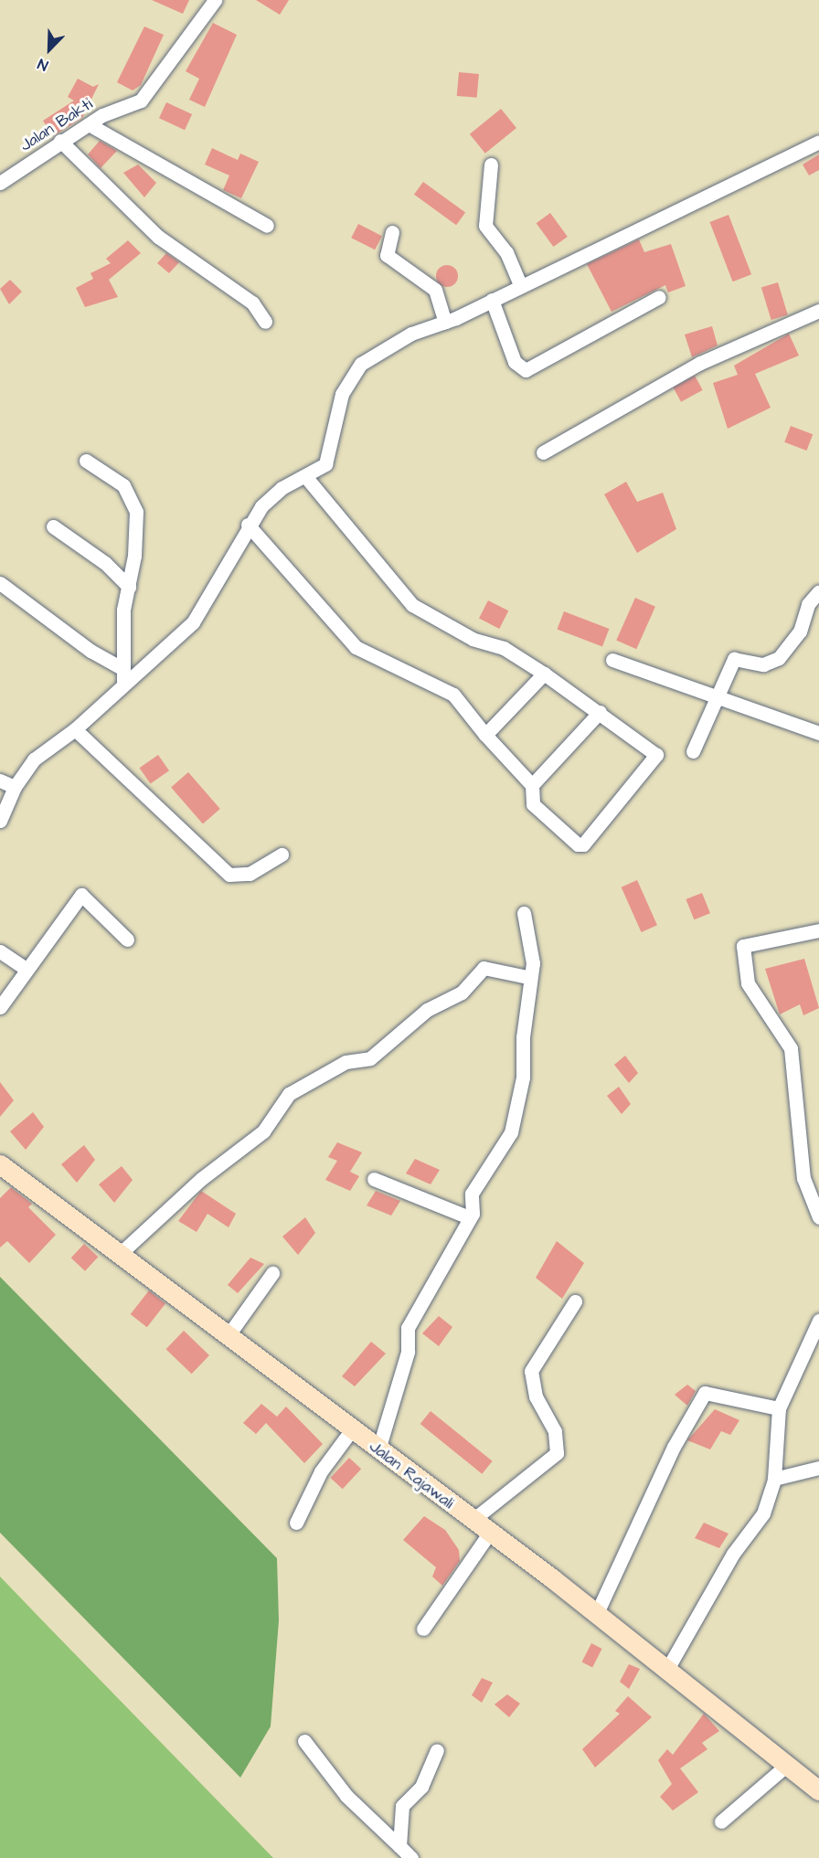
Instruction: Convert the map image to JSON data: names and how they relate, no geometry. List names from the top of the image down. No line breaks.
{"streets":{"street":["Jalan Bakti","Jalan Rajawali"]},"north":"bottom left"}
